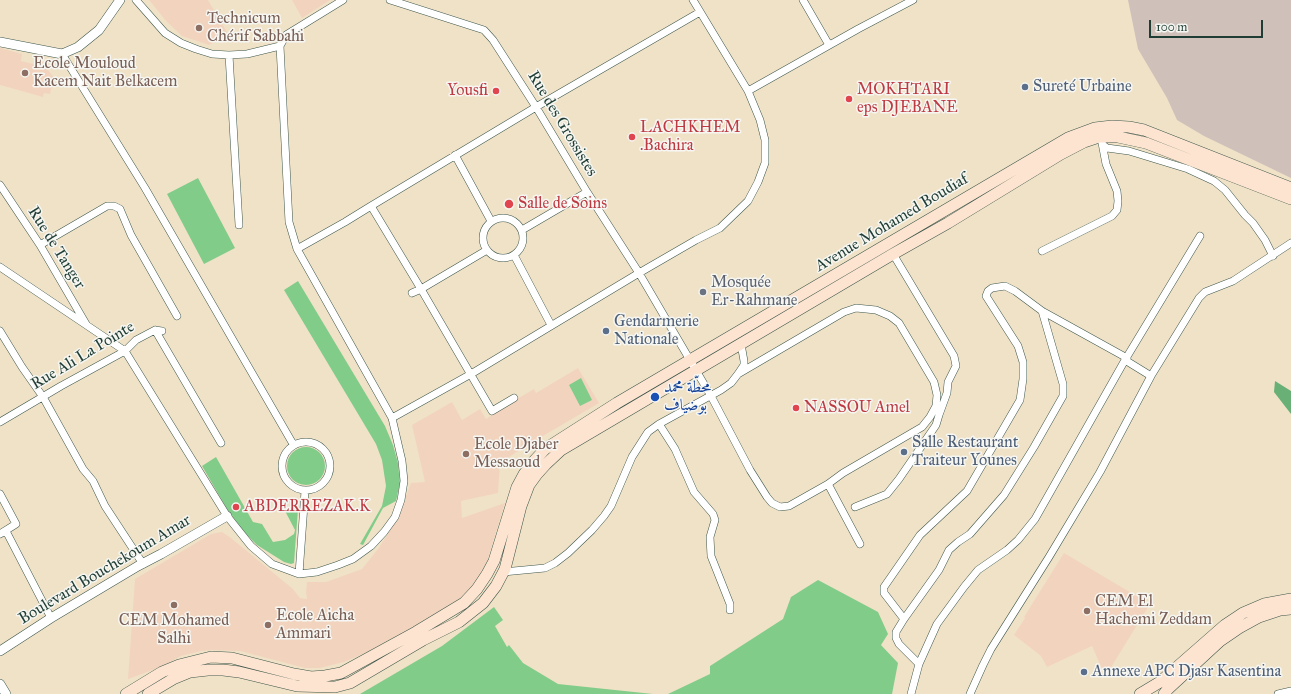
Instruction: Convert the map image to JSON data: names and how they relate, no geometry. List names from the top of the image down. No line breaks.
{"streets":{"main road":["Avenue Mohamed Boudiaf"],"street":["Rue des Grossistes","Rue de Tanger","Rue Ali La Pointe","Boulevard Bouchekoum Amar"]},"crossings":[["Rue des Grossistes","Avenue Mohamed Boudiaf"]],"places":["Technicum Chérif Sabbahi","Ecole Mouloud Kacem Nait Belkacem","Sureté Urbaine","Yousfi","MOKHTARI eps DJEBANE","LACHKHEM .Bachira","Salle de Soins","Mosquée Er-Rahmane","Gendarmerie Nationale","محطّة محمد بوضياف","NASSOU Amel","Salle Restaurant Traiteur Younes","Ecole Djaber Messaoud","ABDERREZAK.K","CEM Mohamed Salhi","CEM El Hachemi Zeddam","Ecole Aicha Ammari","Annexe APC Djasr Kasentina"],"scale_bar":"100 m"}
